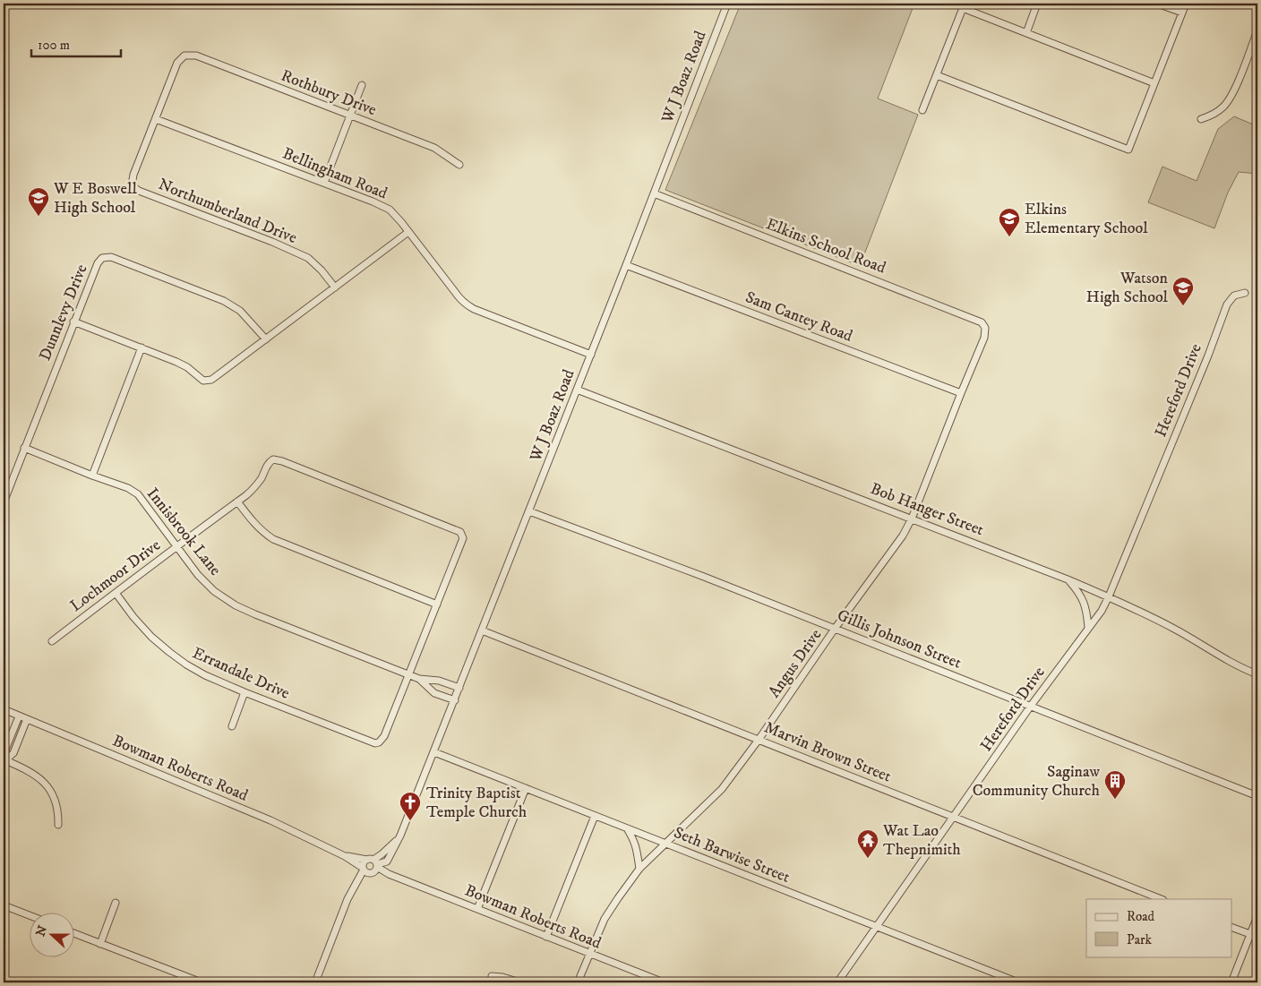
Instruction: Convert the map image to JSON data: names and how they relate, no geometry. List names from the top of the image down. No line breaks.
{"streets":{"street":["W J Boaz Road","Rothbury Drive","Bellingham Road","Northumberland Drive","Elkins School Road","Dunnlevy Drive","Sam Cantey Road","Hereford Drive","Bob Hanger Street","Innisbrook Lane","Lochmoor Drive","Gillis Johnson Street","Angus Drive","Errandale Drive","Marvin Brown Street","Bowman Roberts Road","Seth Barwise Street"]},"crossings":[["W J Boaz Road","Bellingham Road"],["W J Boaz Road","Elkins School Road"],["W J Boaz Road","Sam Cantey Road"],["W J Boaz Road","Bob Hanger Street"],["W J Boaz Road","Innisbrook Lane"],["W J Boaz Road","Gillis Johnson Street"],["W J Boaz Road","Marvin Brown Street"],["W J Boaz Road","Bowman Roberts Road"],["W J Boaz Road","Seth Barwise Street"],["Rothbury Drive","Northumberland Drive"],["Bellingham Road","Northumberland Drive"],["Elkins School Road","Angus Drive"],["Dunnlevy Drive","Innisbrook Lane"],["Sam Cantey Road","Angus Drive"],["Hereford Drive","Bob Hanger Street"],["Hereford Drive","Gillis Johnson Street"],["Hereford Drive","Marvin Brown Street"],["Hereford Drive","Seth Barwise Street"],["Bob Hanger Street","Angus Drive"],["Innisbrook Lane","Lochmoor Drive"],["Innisbrook Lane","Errandale Drive"],["Lochmoor Drive","Errandale Drive"],["Gillis Johnson Street","Angus Drive"],["Angus Drive","Marvin Brown Street"],["Angus Drive","Bowman Roberts Road"],["Angus Drive","Seth Barwise Street"]],"places":{"school or university":["W E Boswell High School","Elkins Elementary School","Watson High School"],"building":["Saginaw Community Church"],"church":["Trinity Baptist Temple Church"],"temple":["Wat Lao Thepnimith"]},"legend":["Road","Park"],"scale_bar":"100 m","north":"left"}
